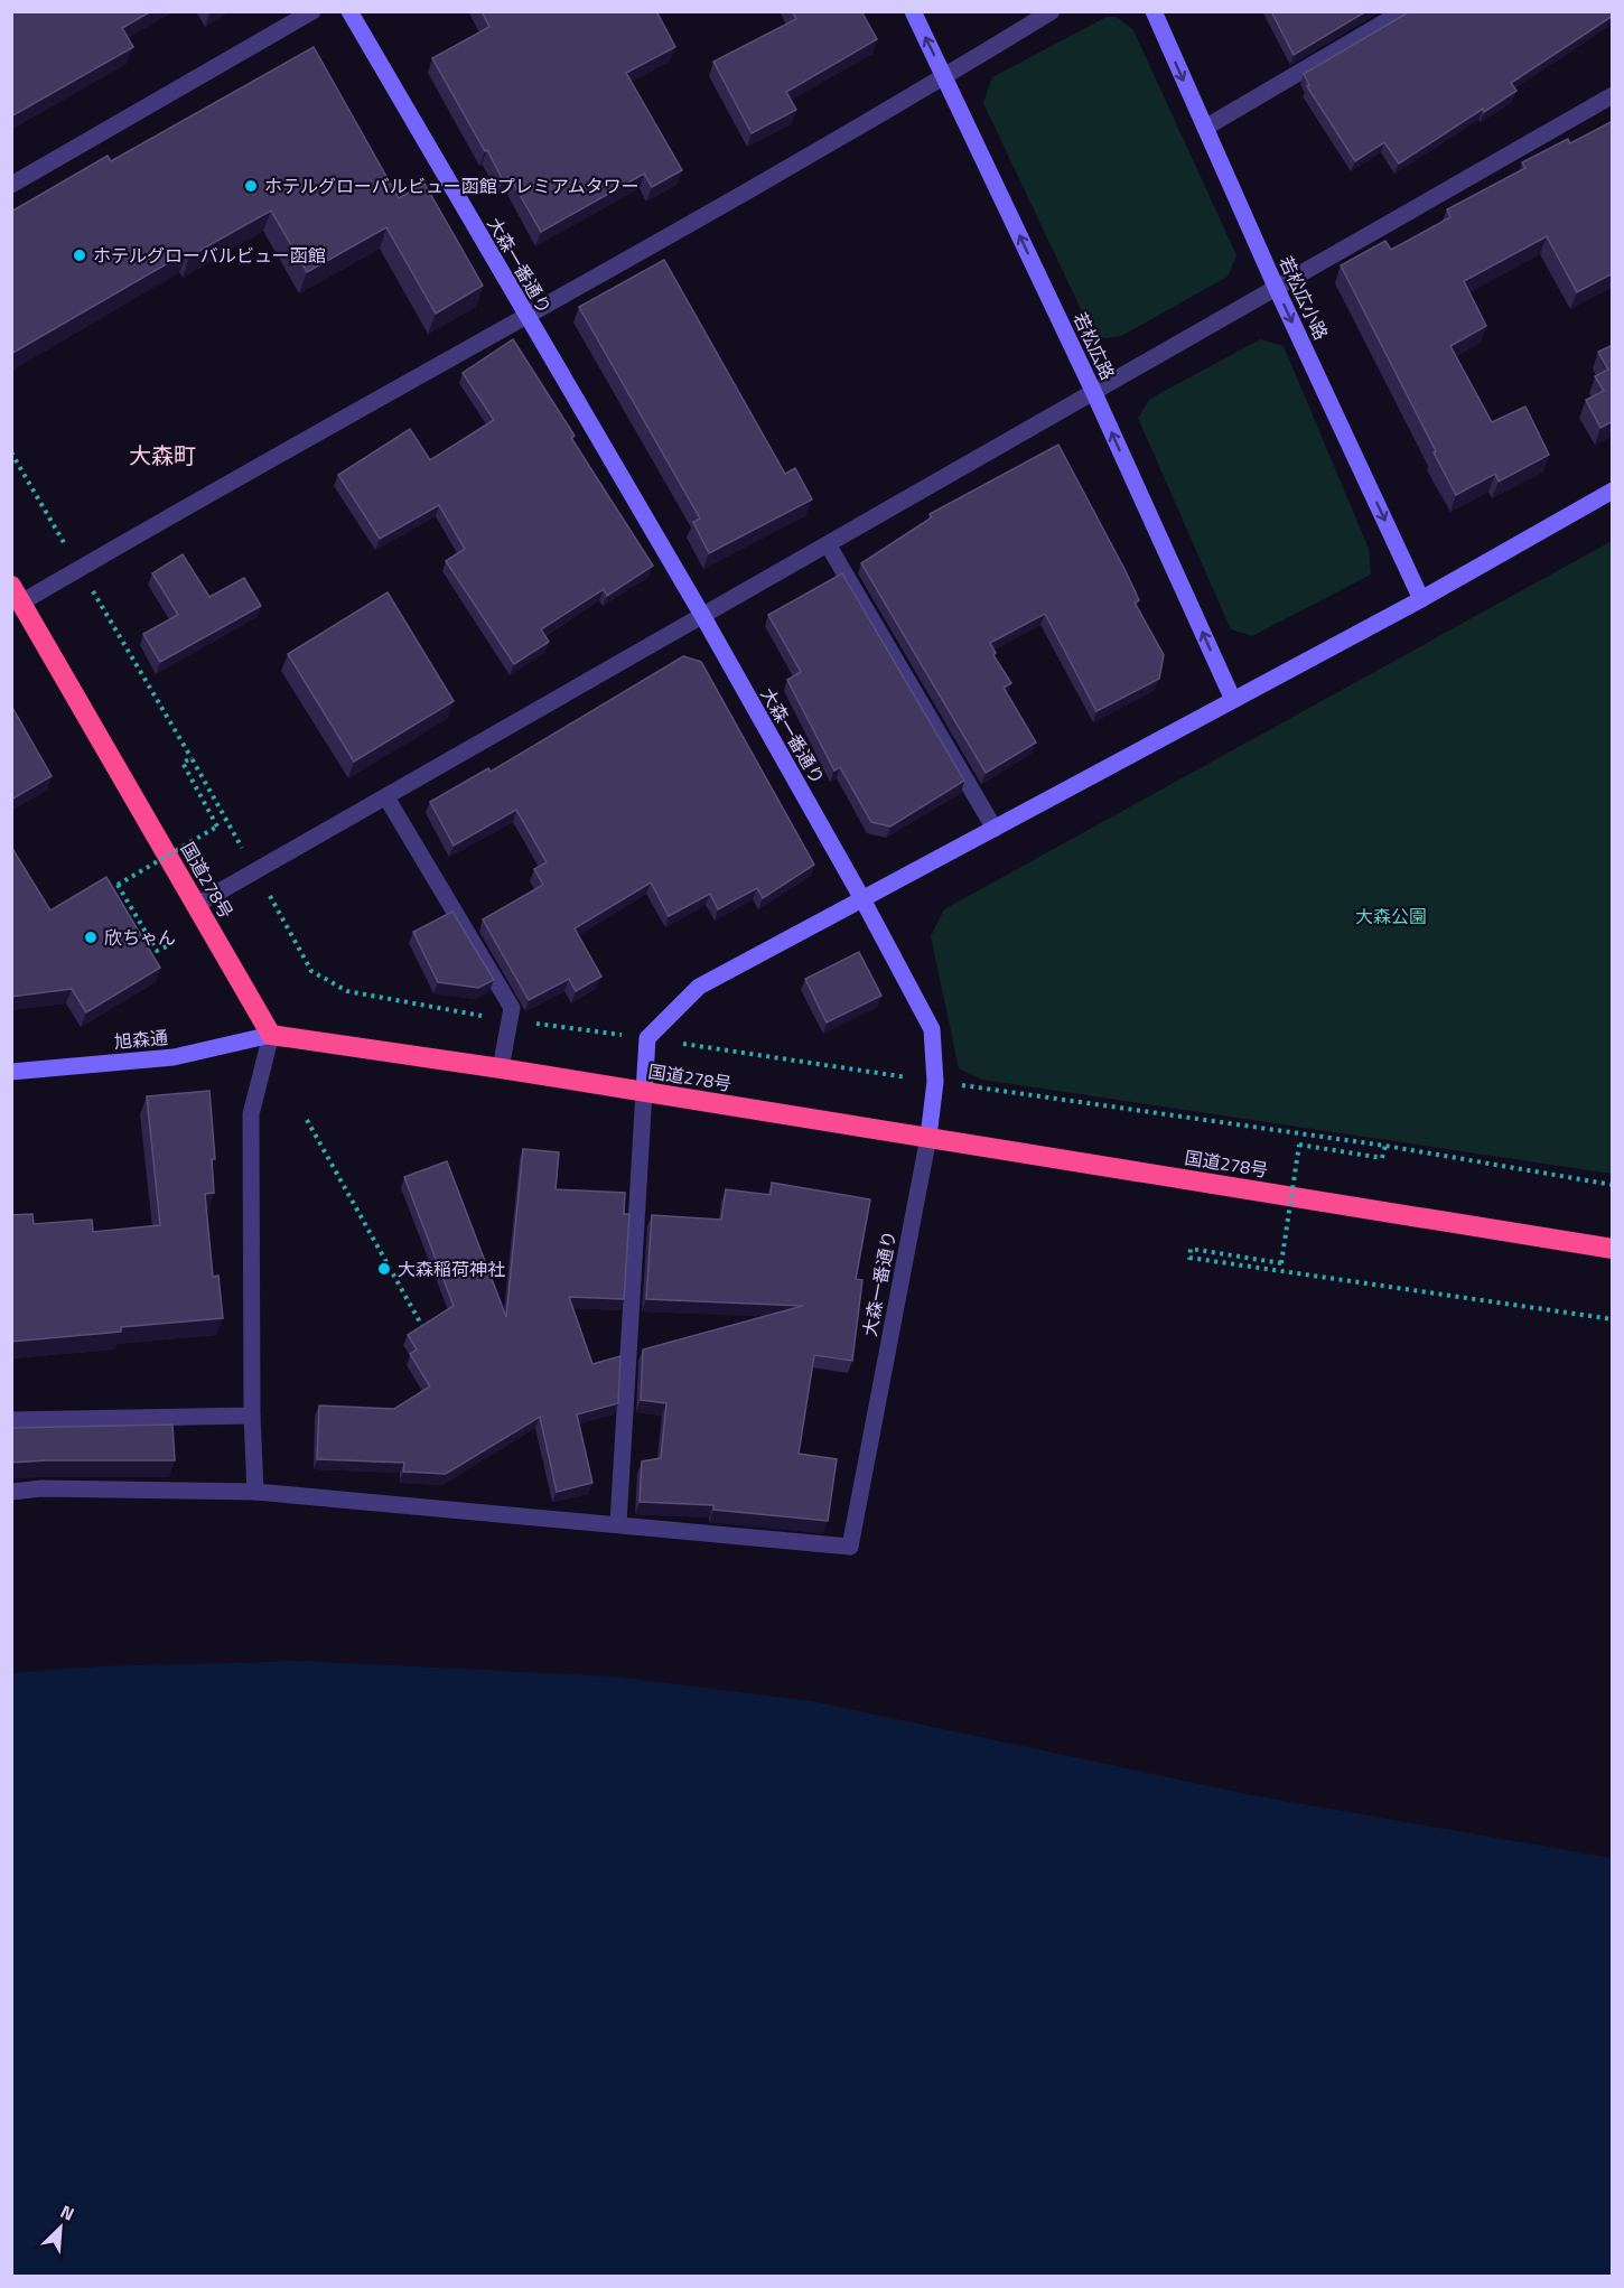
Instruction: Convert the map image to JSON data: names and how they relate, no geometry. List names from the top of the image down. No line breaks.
{"streets":{"highway":["国道278号"],"street":["大森一番通り","若松広小路","若松広路","旭森通"]},"crossings":[["大森一番通り","国道278号"],["国道278号","旭森通"]],"one_way":["若松広小路","若松広路"],"districts":["大森町"],"parks":["大森公園"],"places":["ホテルグローバルビュー函館プレミアムタワー","ホテルグローバルビュー函館","欣ちゃん","大森稲荷神社"],"north":"top right"}
